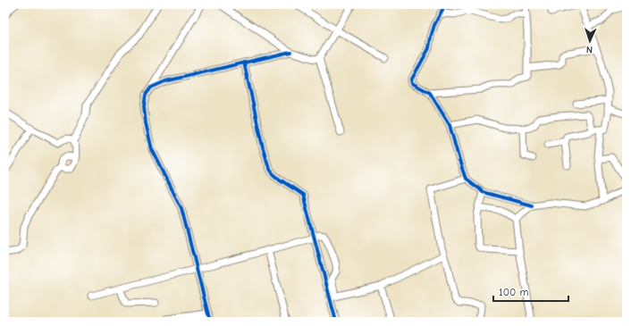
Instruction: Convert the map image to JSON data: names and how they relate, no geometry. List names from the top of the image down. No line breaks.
{"scale_bar":"100 m","north":"bottom"}
